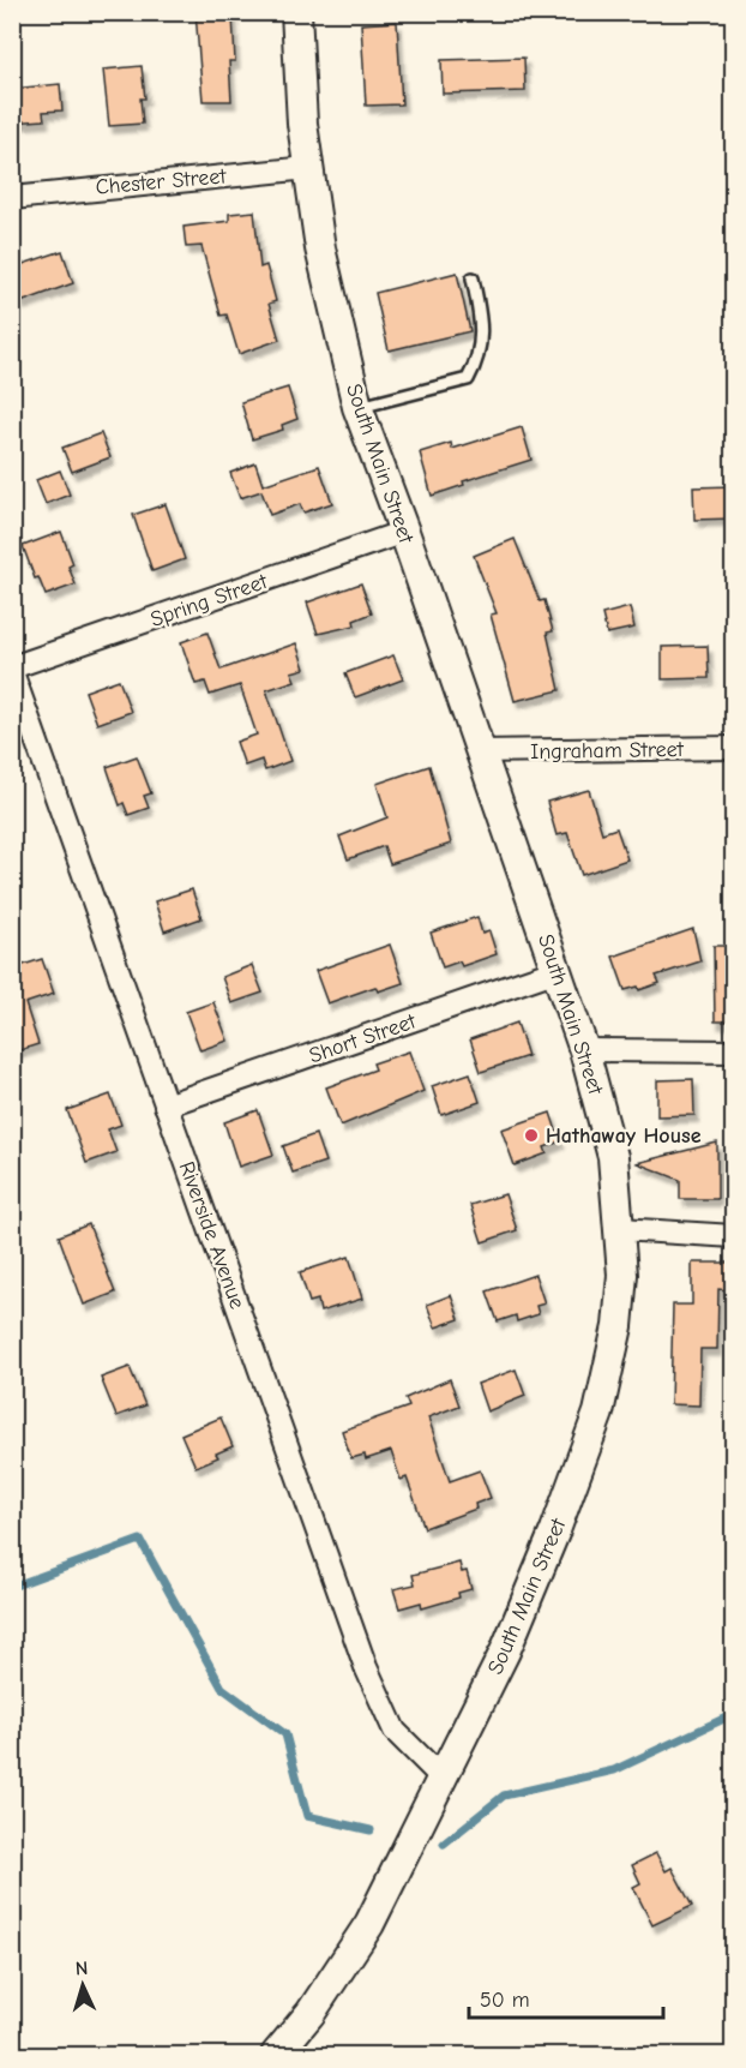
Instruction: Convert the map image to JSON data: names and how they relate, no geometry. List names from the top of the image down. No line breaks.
{"streets":{"main road":["South Main Street"],"street":["Chester Street","Spring Street","Ingraham Street","Short Street","Riverside Avenue"]},"crossings":[["Chester Street","South Main Street"],["South Main Street","Spring Street"],["South Main Street","Ingraham Street"],["South Main Street","Short Street"],["South Main Street","Riverside Avenue"],["Spring Street","Riverside Avenue"],["Short Street","Riverside Avenue"]],"places":["Hathaway House"],"scale_bar":"50 m","north":"top"}
